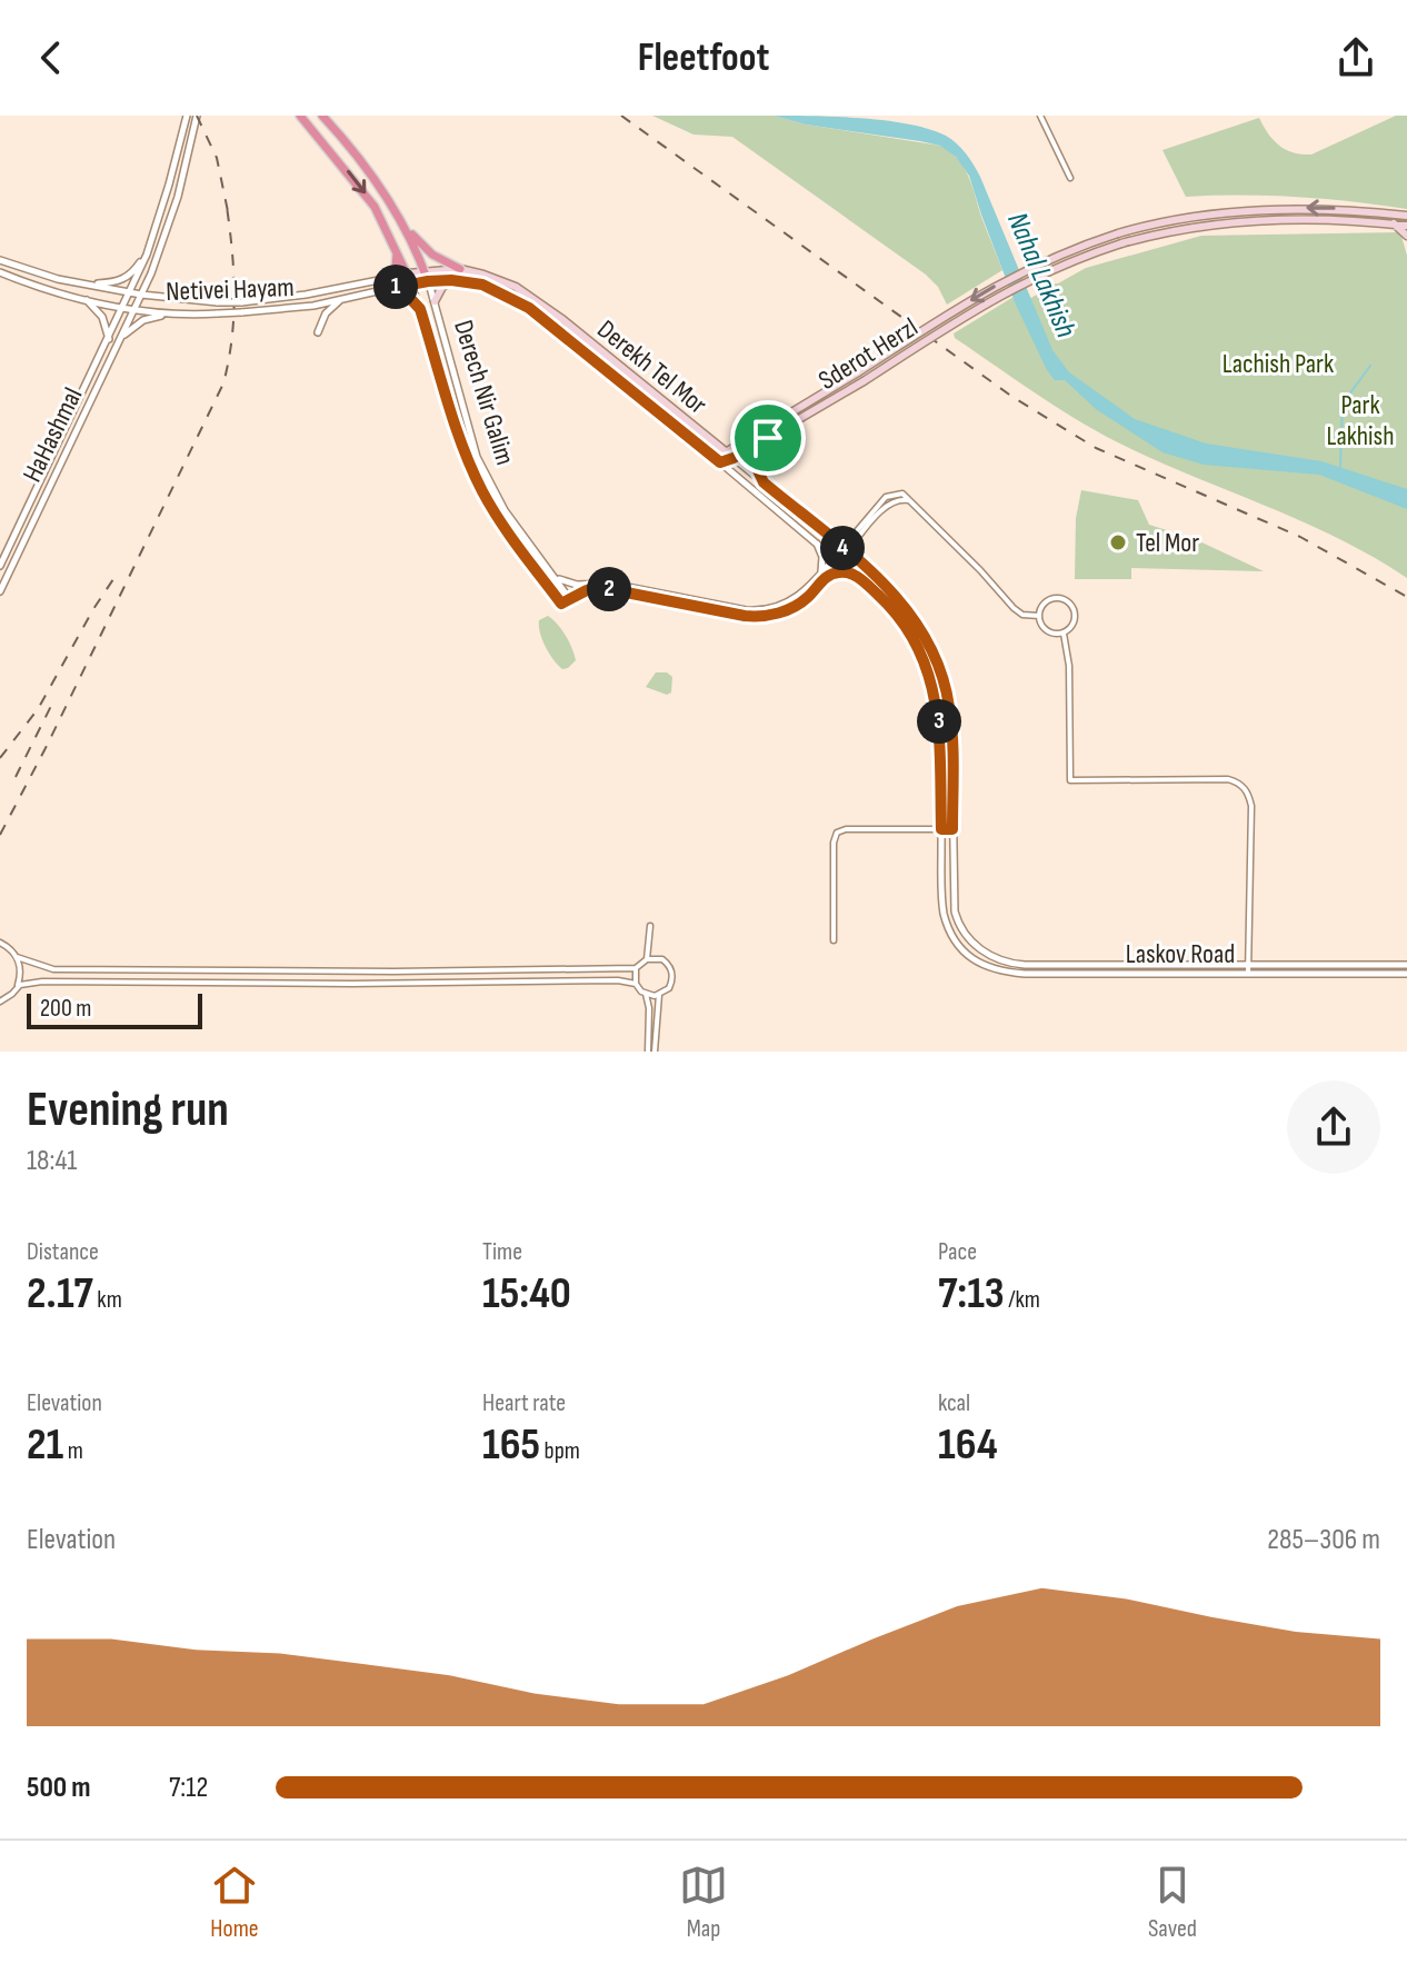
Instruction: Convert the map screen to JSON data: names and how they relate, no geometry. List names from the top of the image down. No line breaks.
{"streets":{"main road":["Sderot Herzl","Derekh Tel Mor"],"street":["Netivei Hayam","Derech Nir Galim","HaHashmal","Laskov Road"]},"crossings":[["Netivei Hayam","Derekh Tel Mor"],["Netivei Hayam","Derech Nir Galim"],["Netivei Hayam","HaHashmal"],["Sderot Herzl","Derekh Tel Mor"],["Derekh Tel Mor","Derech Nir Galim"],["Derekh Tel Mor","Laskov Road"]],"water":["Nahal Lakhish"],"parks":["Lachish Park","Park Lakhish"],"places":["Tel Mor"],"scale_bar":"200 m","page":{"header":"Fleetfoot","pins":["1","4","2","3"],"scale":"200 m","heading":["Evening run","18:41"],"stats":[["Distance","2.17 km"],["Time","15:40"],["Pace","7:13 /km"],["Elevation","21 m"],["Heart rate","165 bpm"],["kcal","164"]],"chart":["Elevation","285–306 m"],"list":[{"name":"500 m","note":"7:12"}],"tabs":["Home","Map","Saved"]}}
